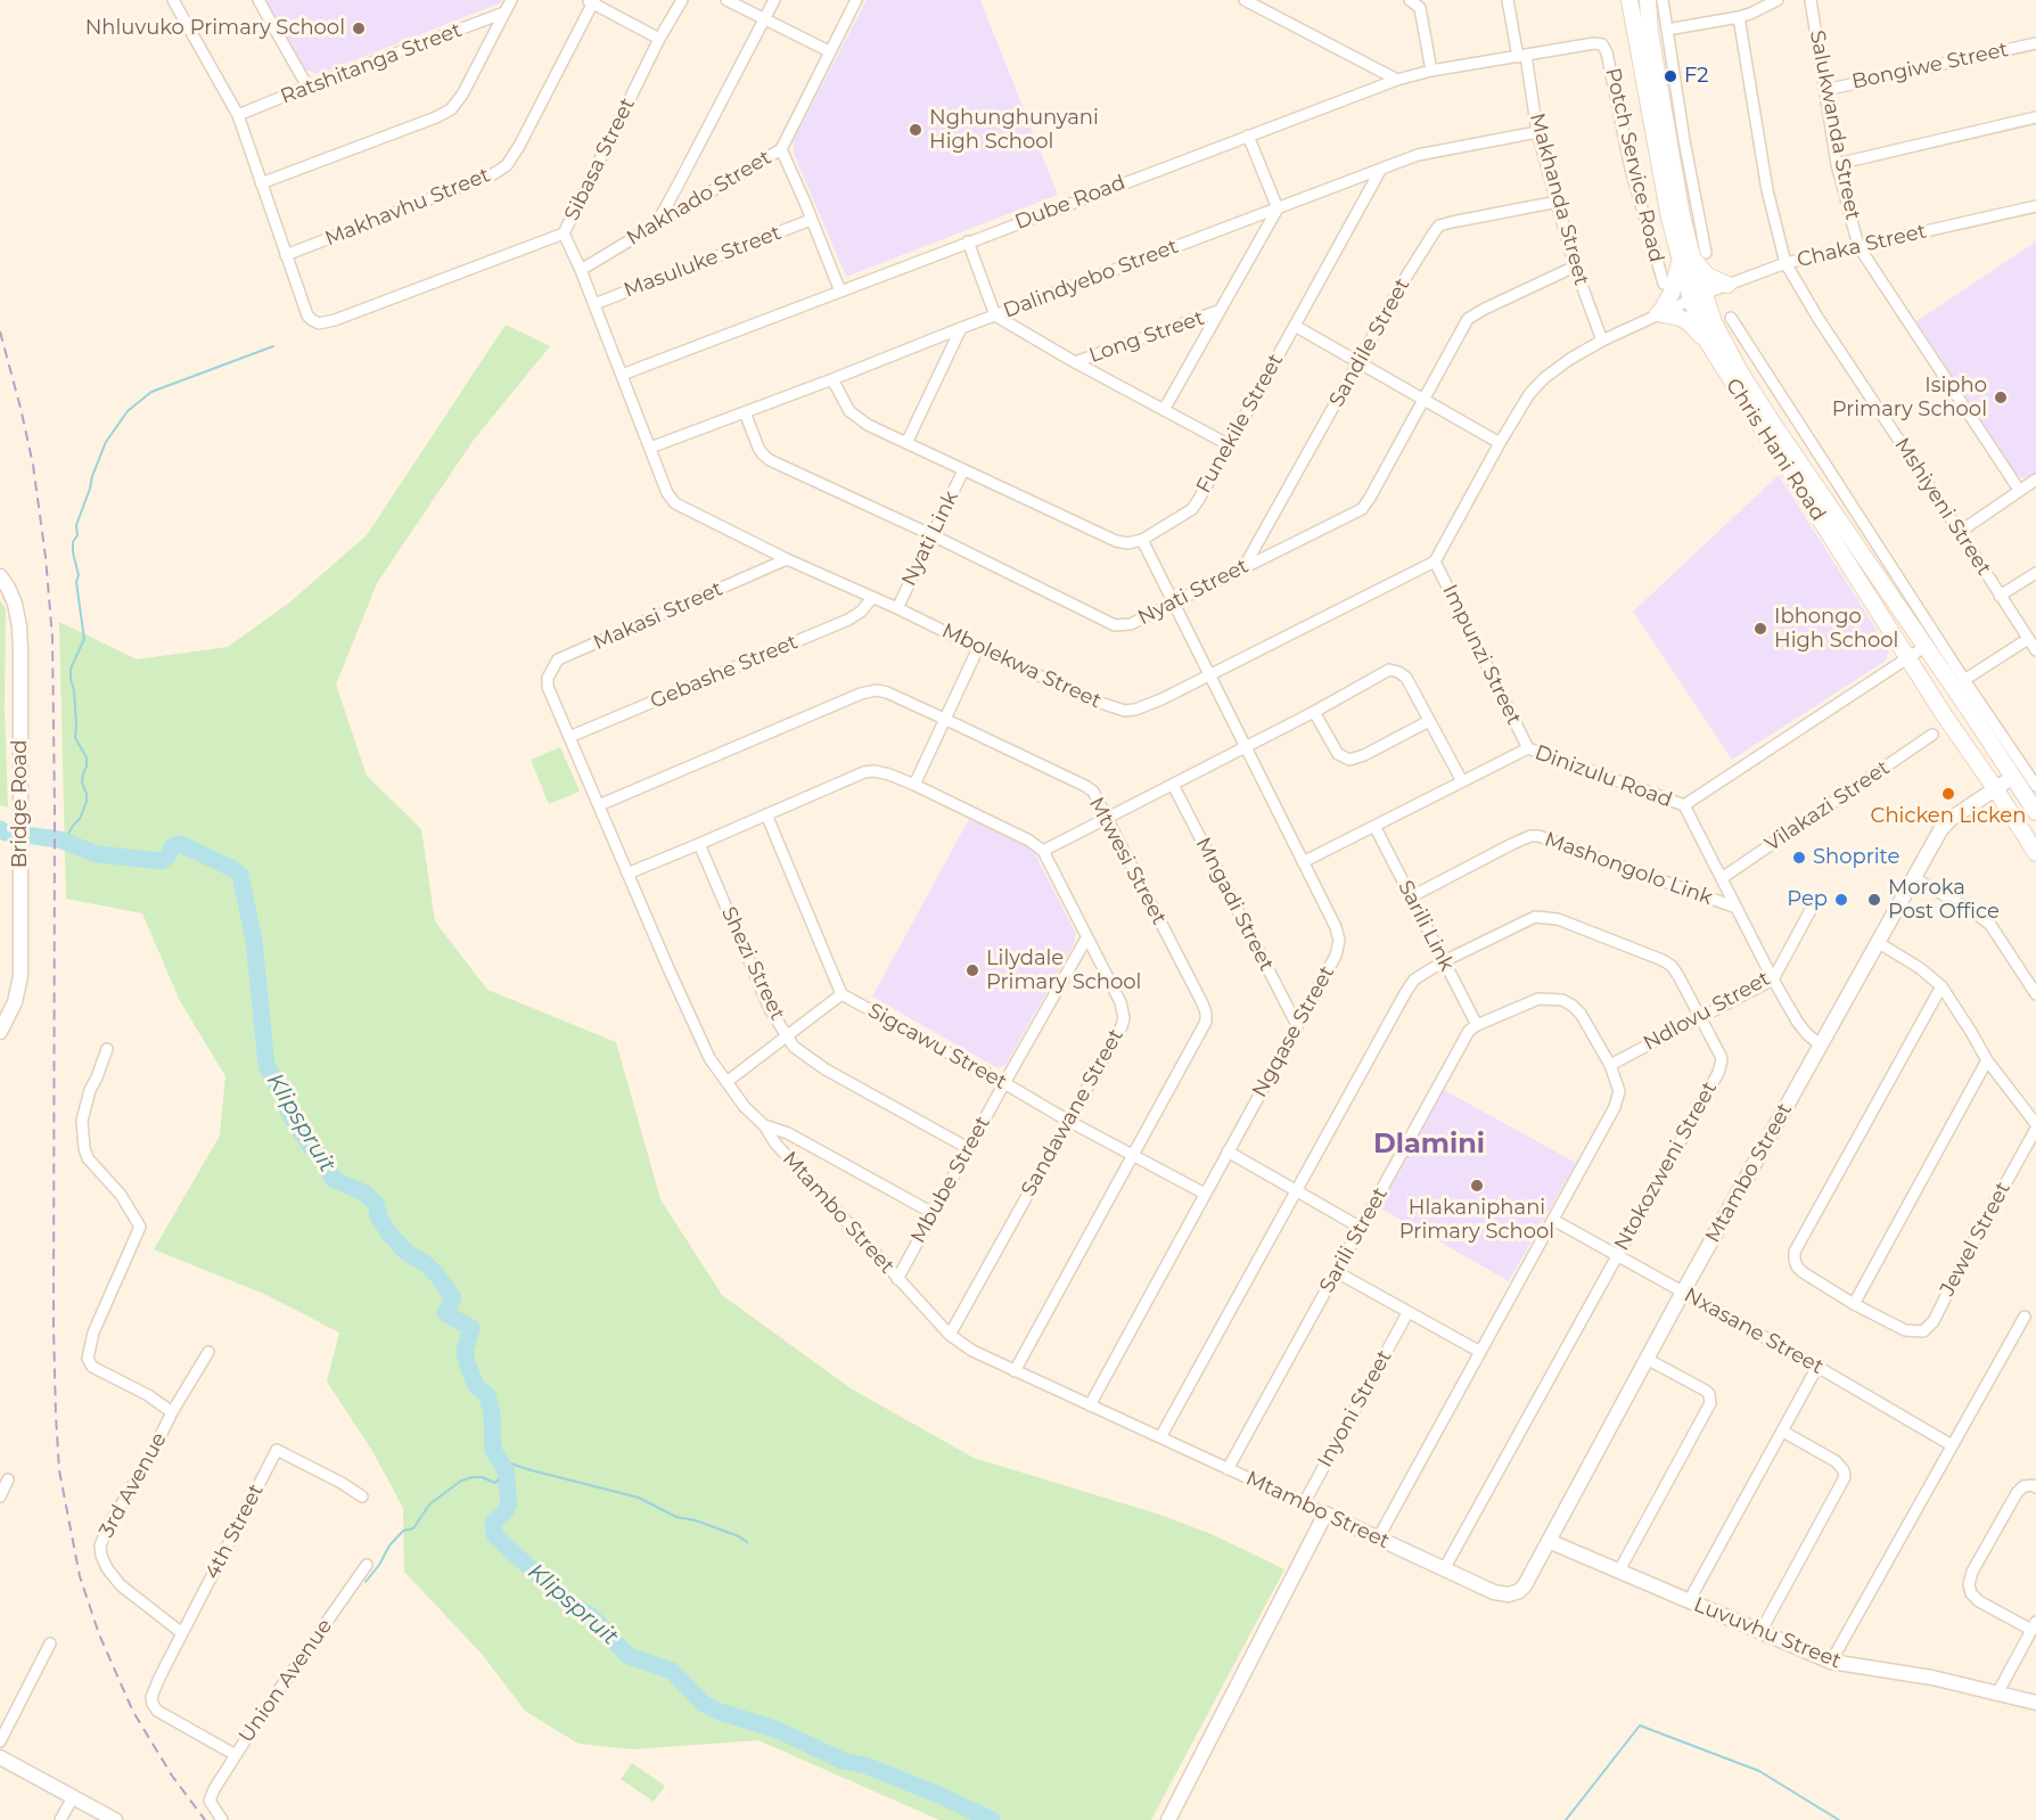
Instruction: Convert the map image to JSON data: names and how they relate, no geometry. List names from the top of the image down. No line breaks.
{"streets":{"main road":["Chris Hani Road"],"street":["Ratshitanga Street","Bongiwe Street","Salukwanda Street","Sibasa Street","Potch Service Road","Makhado Street","Makhanda Street","Dube Road","Makhavhu Street","Chaka Street","Masuluke Street","Dalindyebo Street","Long Street","Sandile Street","Funekile Street","Mshiyeni Street","Nyati Link","Nyati Street","Makasi Street","Impunzi Street","Mbolekwa Street","Gebashe Street","Dinizulu Road","Bridge Road","Vilakazi Street","Mtwesi Street","Mashongolo Link","Mngadi Street","Sarili Link","Shezi Street","Ndlovu Street","Ngqase Street","Sigcawu Street","Sandawane Street","Ntokozweni Street","Mtambo Street","Mbube Street","Jewel Street","Sarili Street","Nxasane Street","Inyoni Street","3rd Avenue","4th Street","Luvuvhu Street","Union Avenue"]},"crossings":[["Bongiwe Street","Salukwanda Street"],["Salukwanda Street","Chaka Street"],["Sibasa Street","Makhavhu Street"],["Sibasa Street","Mbolekwa Street"],["Potch Service Road","Makhanda Street"],["Potch Service Road","Dube Road"],["Makhado Street","Mbolekwa Street"],["Makhanda Street","Dube Road"],["Makhanda Street","Dalindyebo Street"],["Makhanda Street","Sandile Street"],["Makhanda Street","Nyati Street"],["Dube Road","Mbolekwa Street"],["Chaka Street","Chris Hani Road"],["Chaka Street","Mshiyeni Street"],["Masuluke Street","Mbolekwa Street"],["Dalindyebo Street","Long Street"],["Dalindyebo Street","Funekile Street"],["Dalindyebo Street","Nyati Street"],["Dalindyebo Street","Mbolekwa Street"],["Long Street","Funekile Street"],["Sandile Street","Nyati Street"],["Funekile Street","Ngqase Street"],["Chris Hani Road","Dinizulu Road"],["Chris Hani Road","Mtambo Street"],["Nyati Link","Nyati Street"],["Nyati Link","Mbolekwa Street"],["Nyati Street","Ngqase Street"],["Makasi Street","Mbolekwa Street"],["Makasi Street","Mtambo Street"],["Impunzi Street","Mbolekwa Street"],["Impunzi Street","Dinizulu Road"],["Mbolekwa Street","Gebashe Street"],["Mbolekwa Street","Ngqase Street"],["Gebashe Street","Mtambo Street"],["Dinizulu Road","Sarili Link"],["Dinizulu Road","Ngqase Street"],["Mtwesi Street","Sigcawu Street"],["Mtwesi Street","Mtambo Street"],["Mashongolo Link","Sarili Link"],["Mngadi Street","Ngqase Street"],["Sarili Link","Ntokozweni Street"],["Sarili Link","Sarili Street"],["Shezi Street","Mbube Street"],["Ndlovu Street","Ntokozweni Street"],["Ngqase Street","Sigcawu Street"],["Ngqase Street","Mtambo Street"],["Sigcawu Street","Sandawane Street"],["Sigcawu Street","Mbube Street"],["Sandawane Street","Mtambo Street"],["Sandawane Street","Mbube Street"],["Ntokozweni Street","Mtambo Street"],["Ntokozweni Street","Nxasane Street"],["Mtambo Street","Mbube Street"],["Mtambo Street","Sarili Street"],["Mtambo Street","Nxasane Street"],["Mtambo Street","Inyoni Street"],["Mtambo Street","Luvuvhu Street"],["3rd Avenue","4th Street"],["4th Street","Union Avenue"]],"districts":["Dlamini"],"water":["Klipspruit"],"places":["Nhluvuko Primary School","F2","Nghunghunyani High School","Isipho Primary School","Ibhongo High School","Chicken Licken","Shoprite","Pep","Moroka Post Office","Lilydale Primary School","Hlakaniphani Primary School"]}
